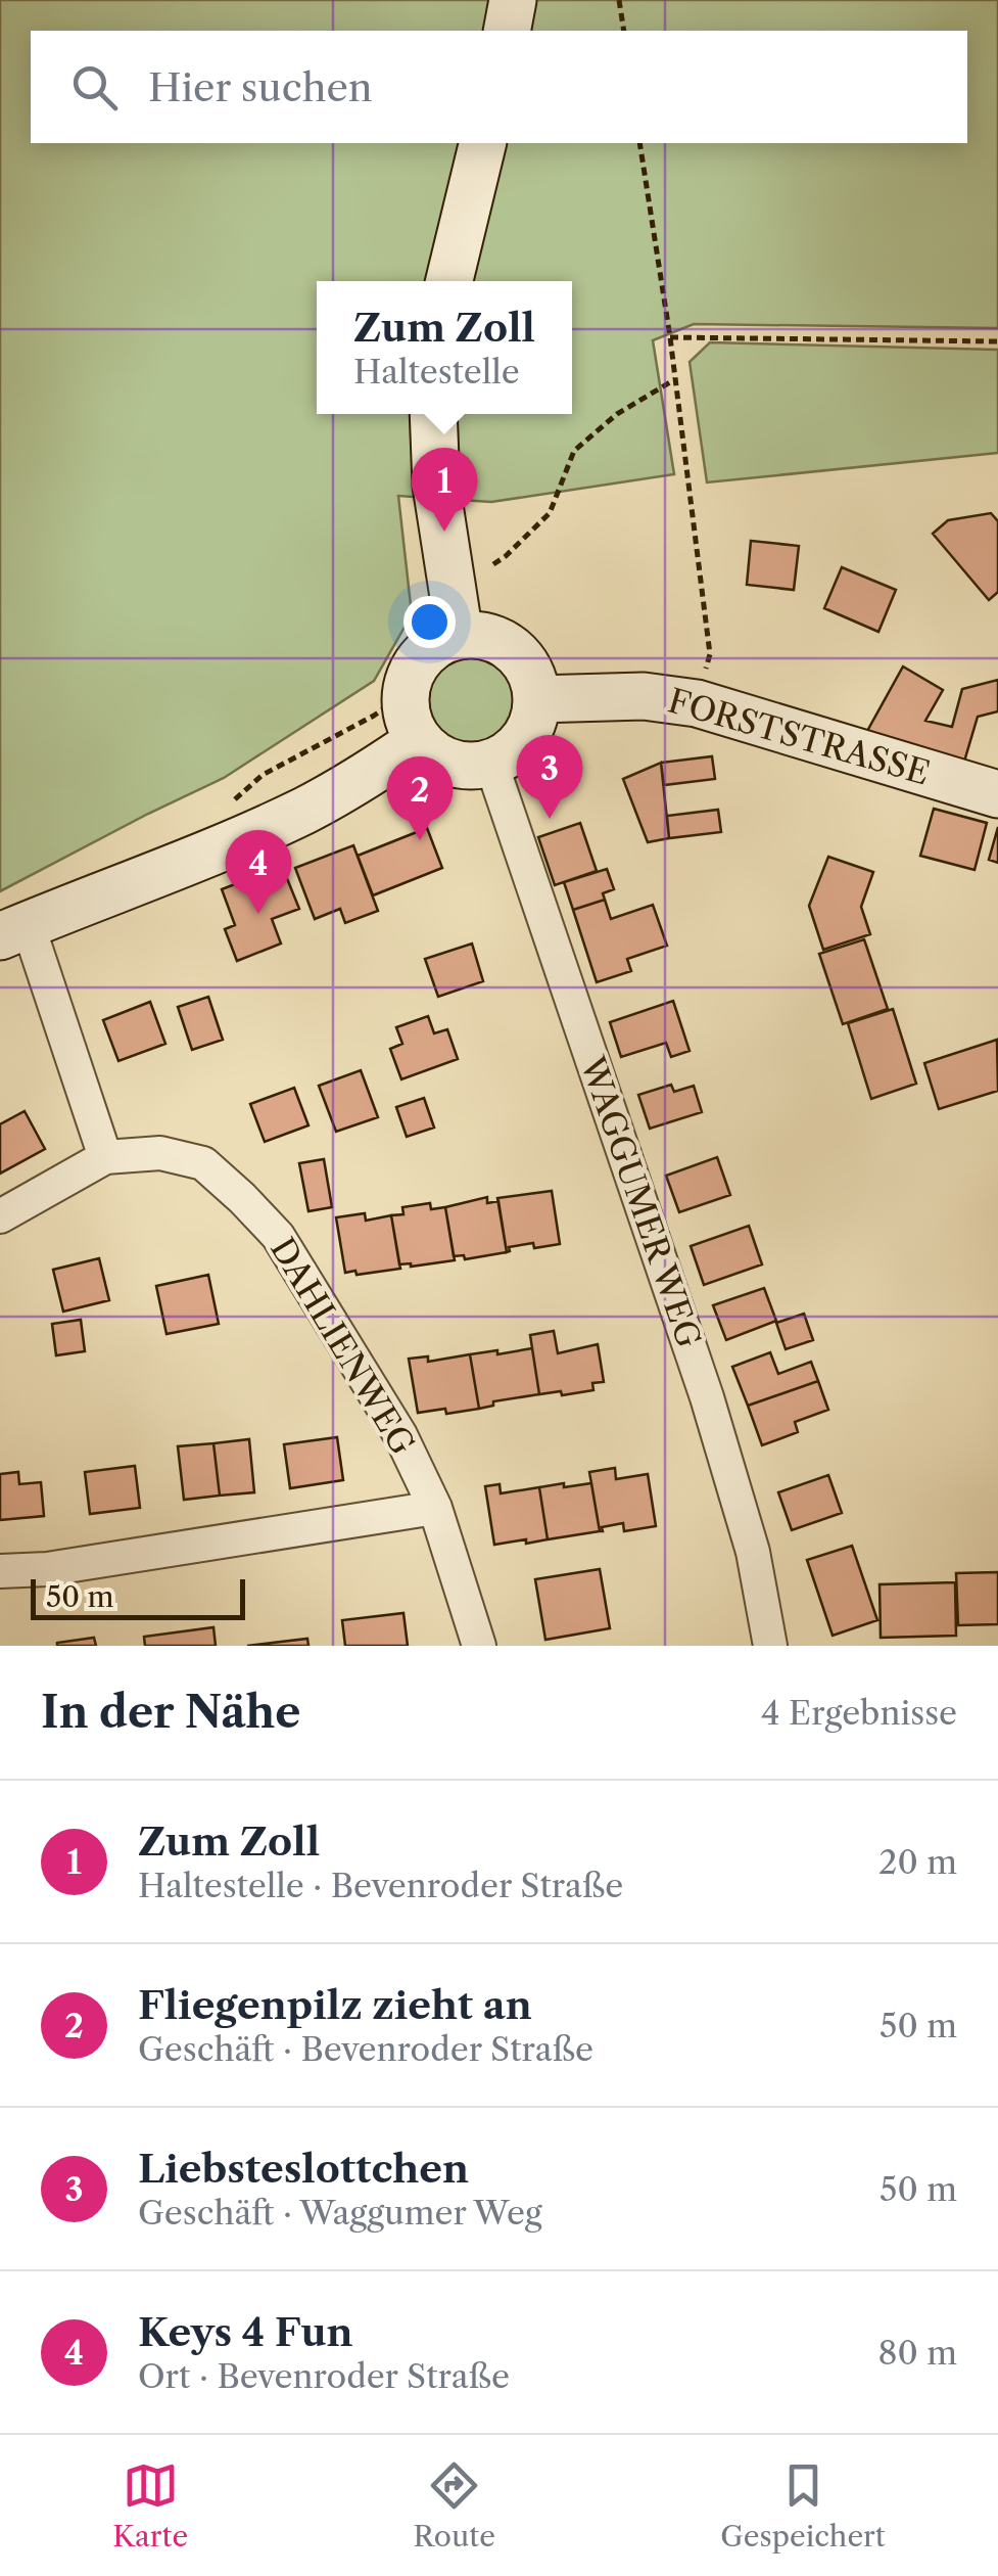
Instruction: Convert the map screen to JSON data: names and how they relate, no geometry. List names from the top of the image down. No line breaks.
{"streets":{"main road":["FORSTSTRASSE"],"street":["WAGGUMER WEG","DAHLIENWEG"]},"crossings":[["FORSTSTRASSE","WAGGUMER WEG"]],"scale_bar":"50 m","page":{"search":"Hier suchen","popup":["Zum Zoll","Haltestelle"],"pins":["1","3","2","4"],"scale":"50 m","heading":["In der Nähe","4 Ergebnisse"],"list":[{"mark":"1","name":"Zum Zoll","note":"Haltestelle · Bevenroder Straße","value":"20 m"},{"mark":"2","name":"Fliegenpilz zieht an","note":"Geschäft · Bevenroder Straße","value":"50 m"},{"mark":"3","name":"Liebsteslottchen","note":"Geschäft · Waggumer Weg","value":"50 m"},{"mark":"4","name":"Keys 4 Fun","note":"Ort · Bevenroder Straße","value":"80 m"}],"nav":["Karte","Route","Gespeichert"]}}
